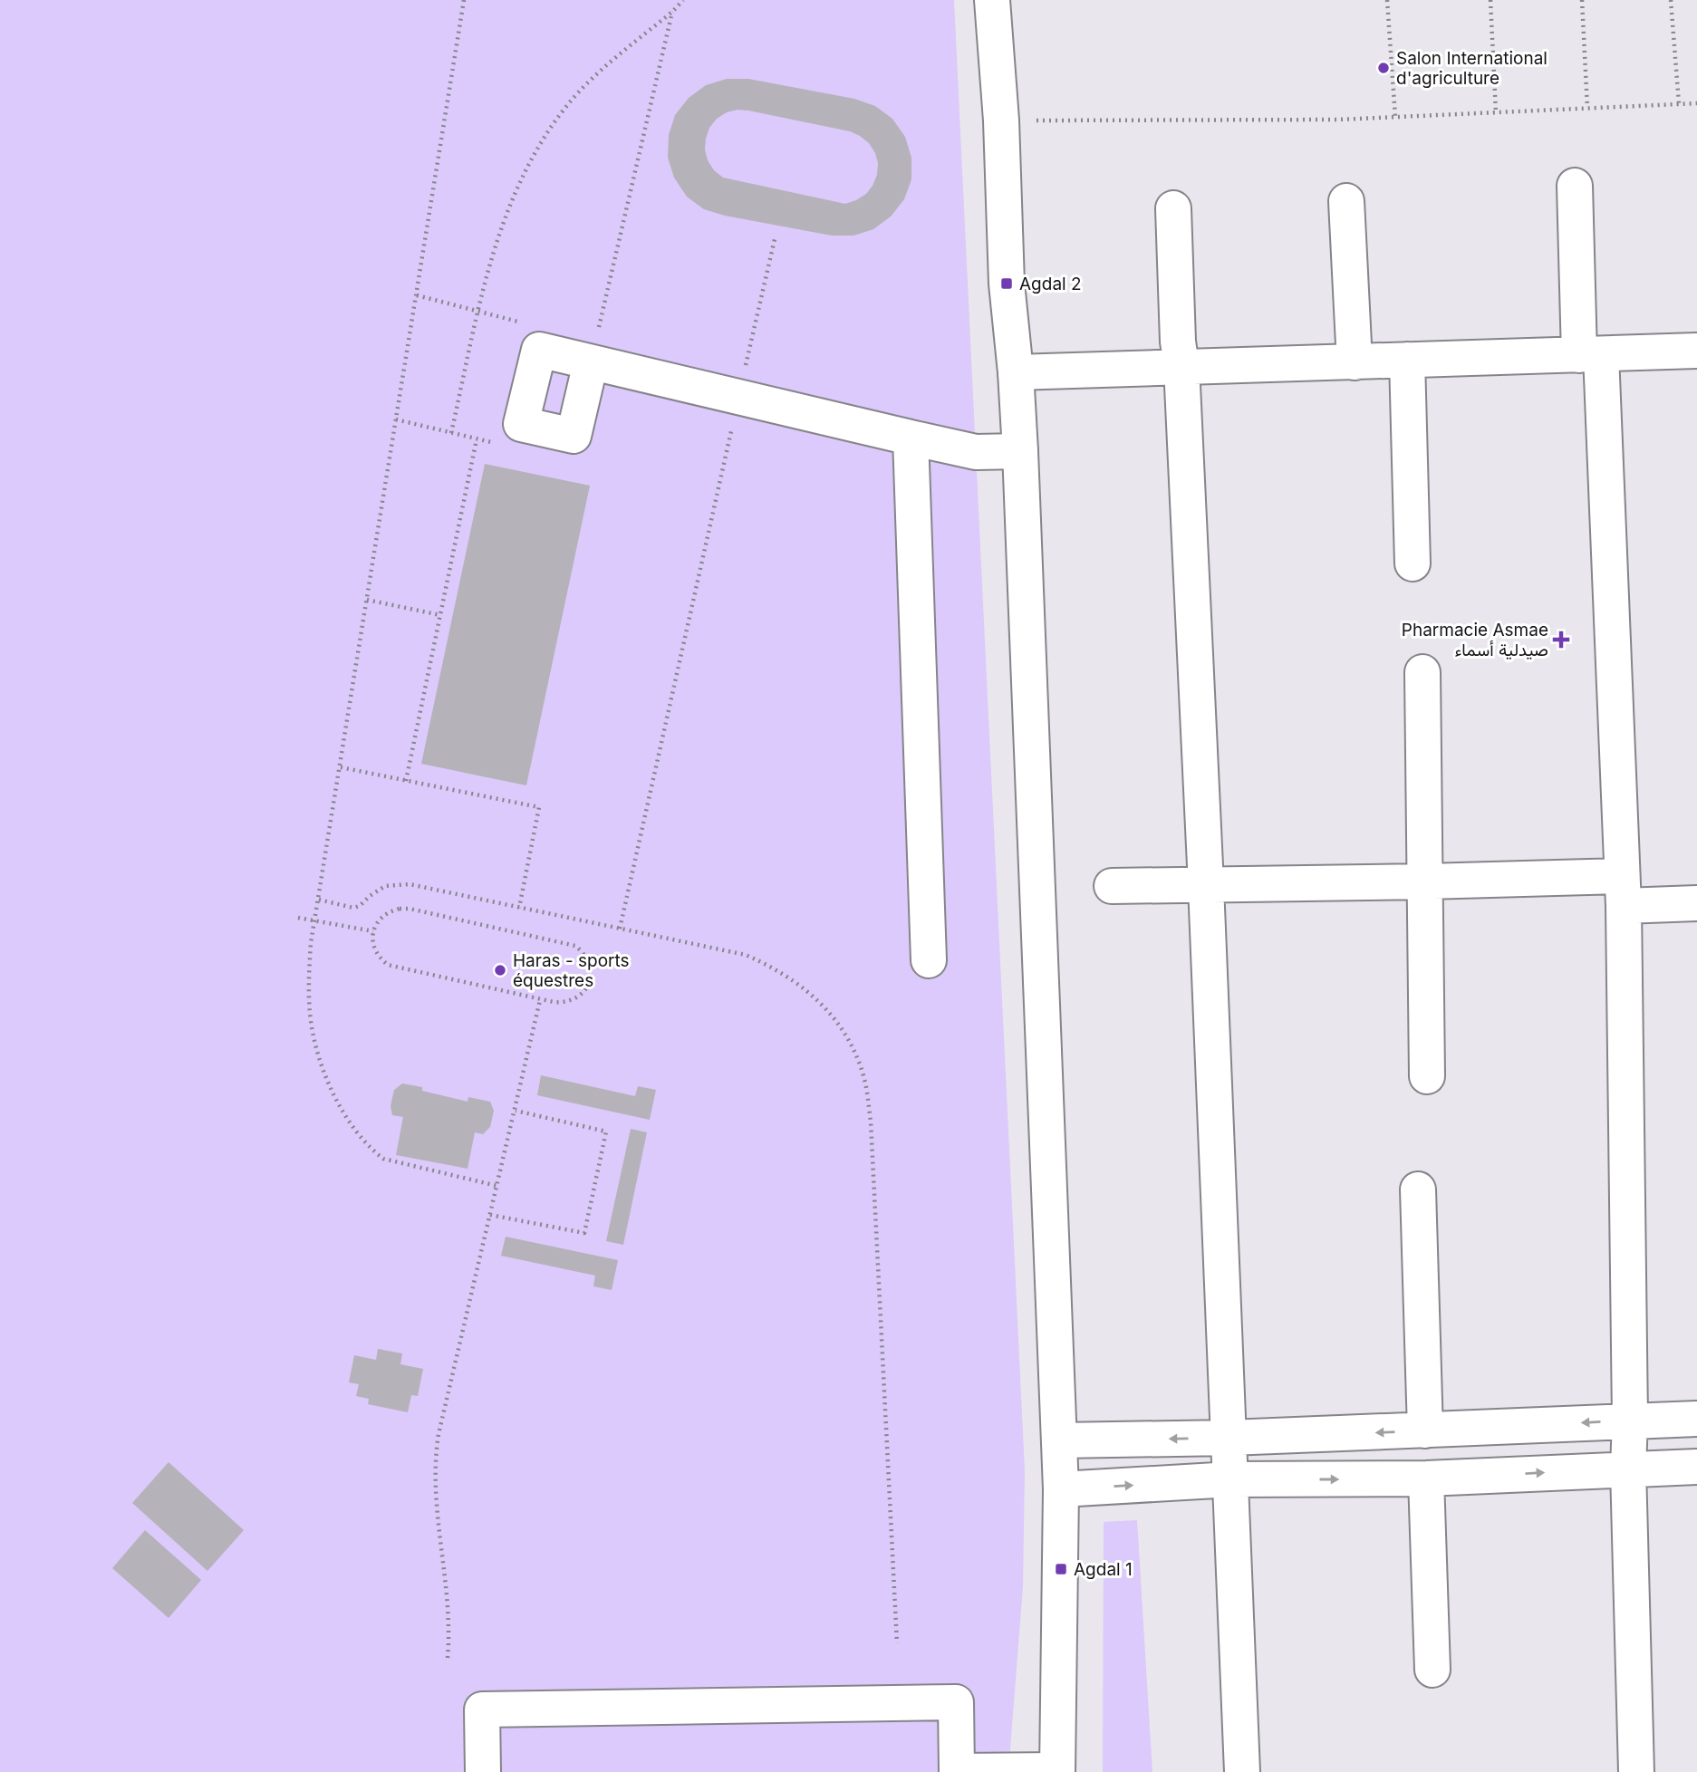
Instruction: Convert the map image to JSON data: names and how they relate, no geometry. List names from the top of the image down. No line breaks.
{"places":{"other":["Salon International d'agriculture","Haras - sports équestres"],"transit":["Agdal 2","Agdal 1"],"health":["Pharmacie Asmae صيدلية أسماء"]}}
